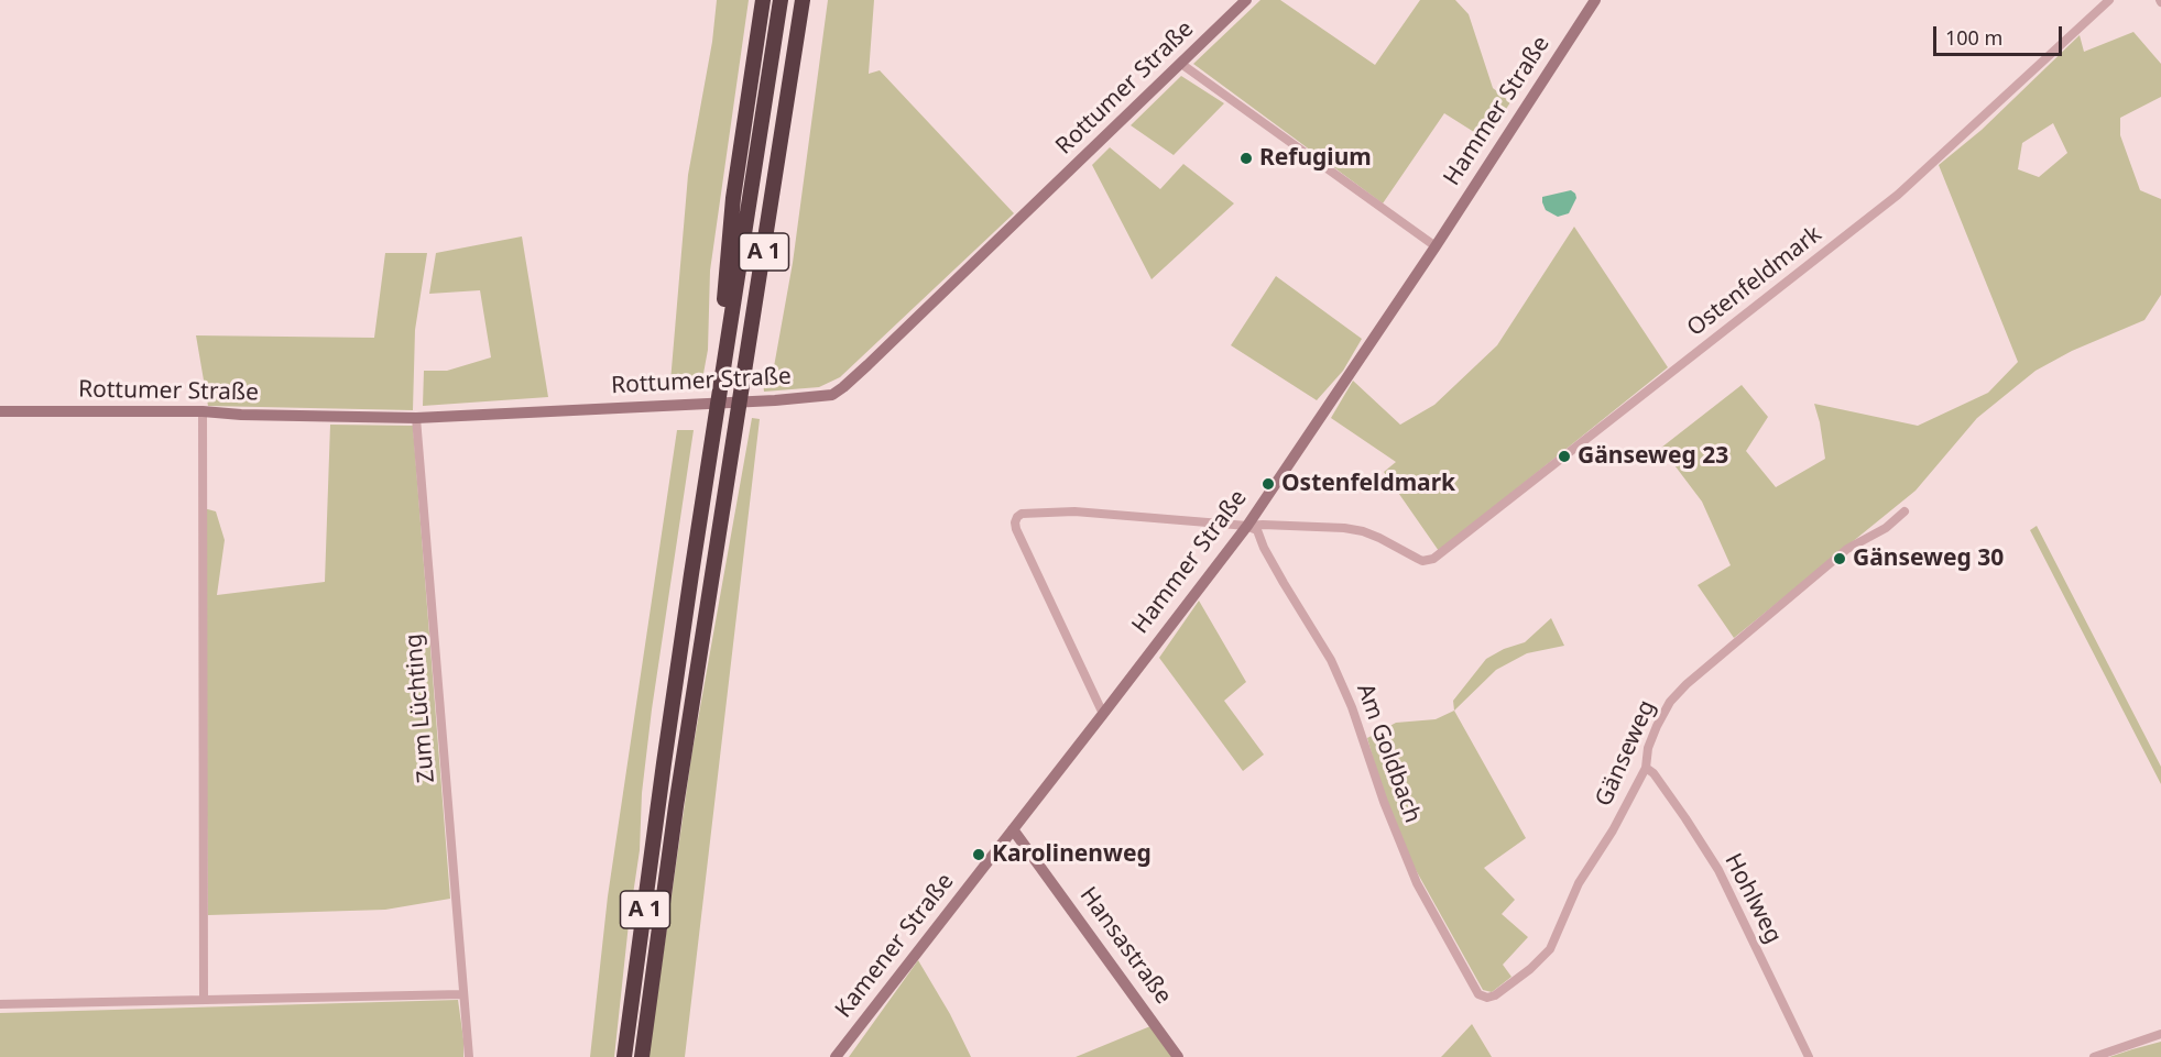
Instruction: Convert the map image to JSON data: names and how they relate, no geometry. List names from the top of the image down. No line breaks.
{"streets":{"highway":["A 1"],"street":["Rottumer Straße","Hammer Straße","Ostenfeldmark","Zum Lüchting","Am Goldbach","Gänseweg","Hohlweg","Kamener Straße","Hansastraße"]},"crossings":[["Rottumer Straße","Zum Lüchting"],["Hammer Straße","Ostenfeldmark"],["Hammer Straße","Am Goldbach"],["Hammer Straße","Kamener Straße"],["Hammer Straße","Hansastraße"],["Ostenfeldmark","Am Goldbach"],["Am Goldbach","Gänseweg"],["Gänseweg","Hohlweg"],["Kamener Straße","Hansastraße"]],"places":["Refugium","Gänseweg 23","Ostenfeldmark","Gänseweg 30","Karolinenweg"],"scale_bar":"100 m"}
